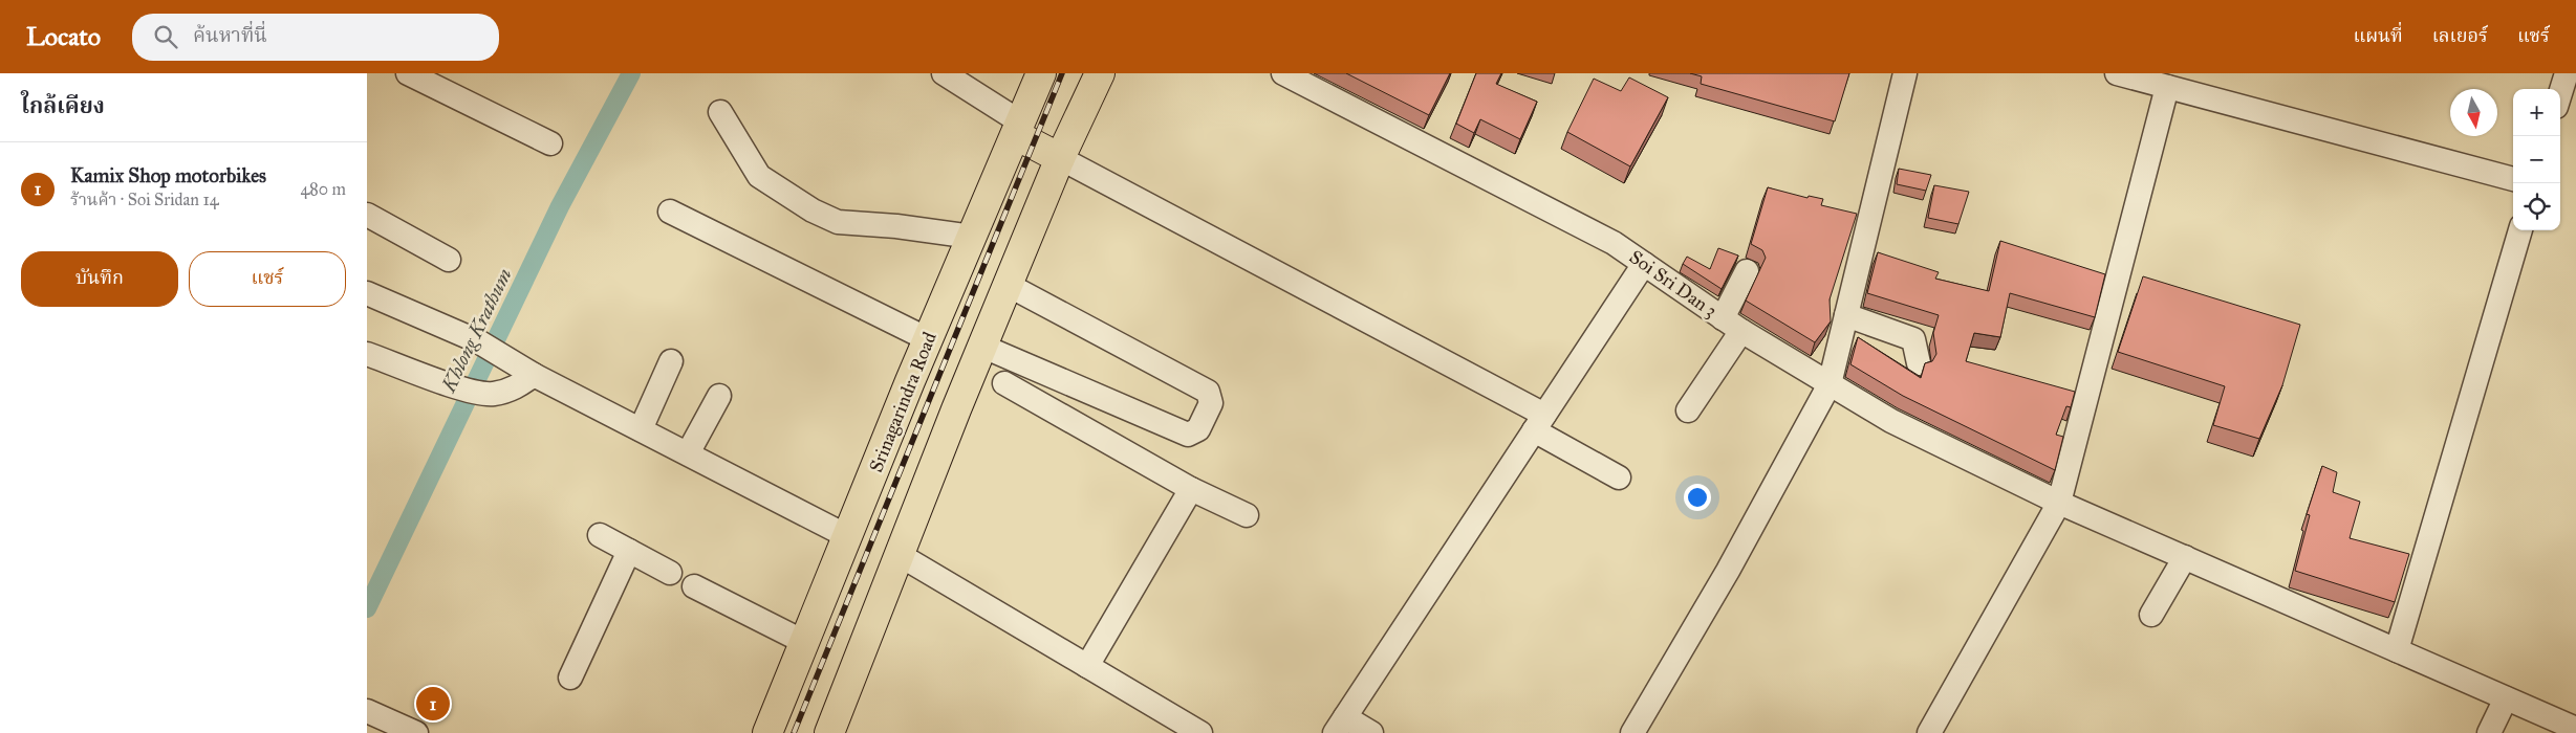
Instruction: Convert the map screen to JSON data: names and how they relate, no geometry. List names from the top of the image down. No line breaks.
{"streets":{"main road":["Srinagarindra Road"],"street":["Soi Sri Dan 3"]},"water":["Khlong Krathum"],"north":"bottom","page":{"header":"Locato","search":"ค้นหาที่นี่","nav":["แผนที่","เลเยอร์","แชร์"],"heading":"ใกล้เคียง","map_buttons":["+","−"],"list":[{"mark":"1","name":"Kamix Shop motorbikes","note":"ร้านค้า · Soi Sridan 14","value":"480 m"}],"buttons":["บันทึก","แชร์"],"pins":"1"}}
